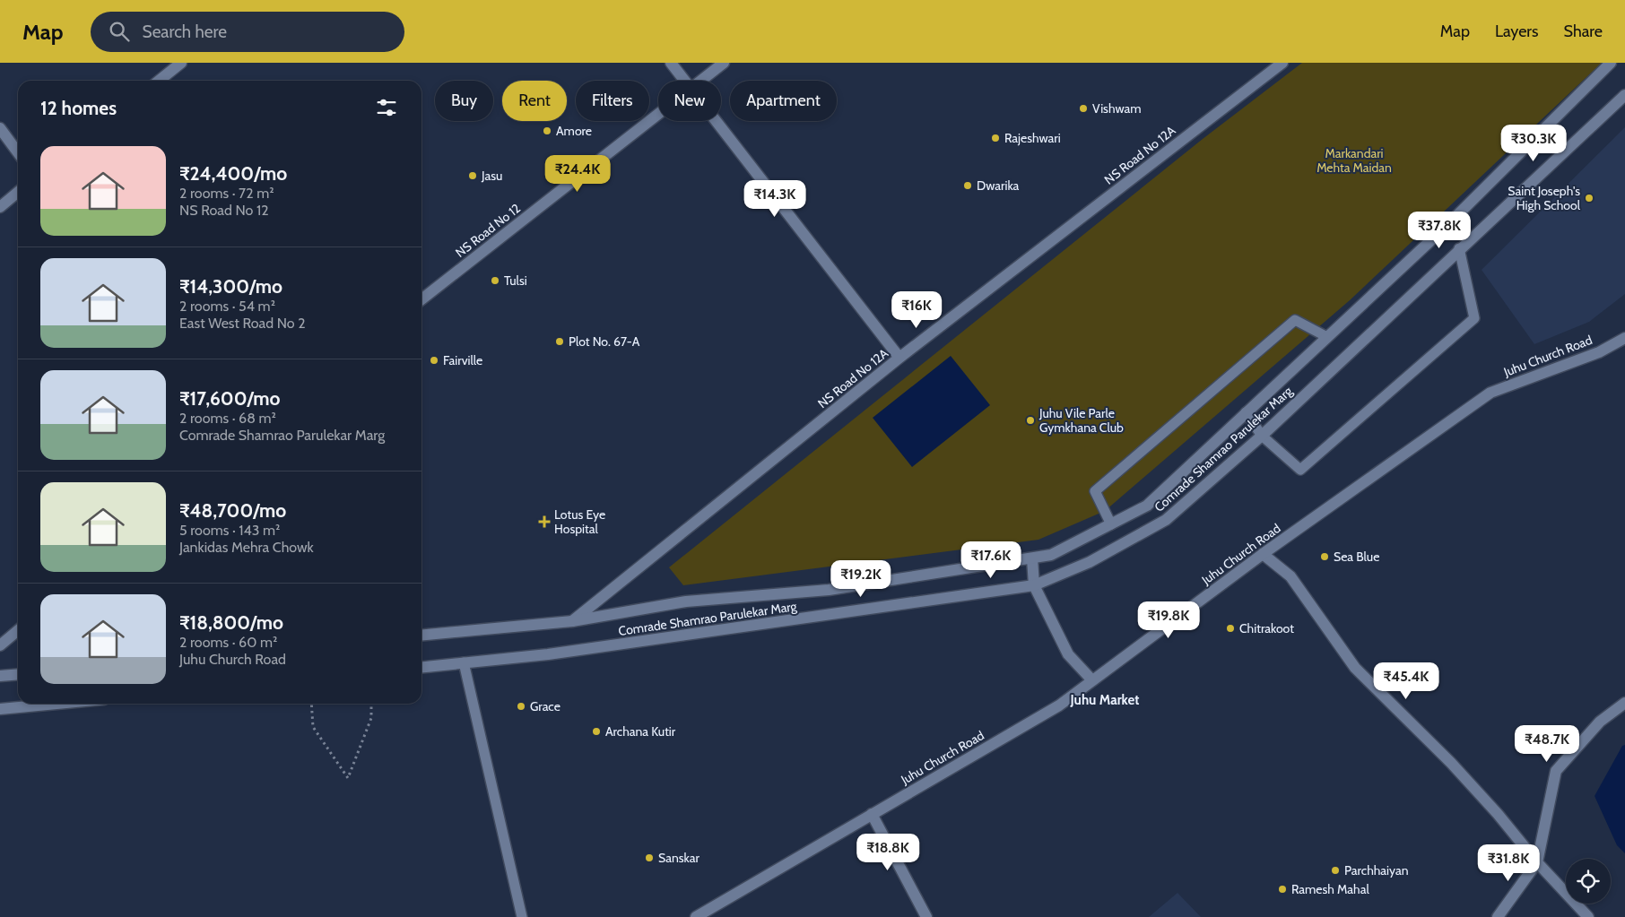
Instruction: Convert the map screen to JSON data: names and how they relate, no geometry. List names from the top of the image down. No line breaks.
{"streets":{"street":["NS Road No 12A","NS Road No 12","Juhu Church Road","Comrade Shamrao Parulekar Marg"]},"crossings":[["NS Road No 12A","Comrade Shamrao Parulekar Marg"]],"districts":["Juhu Market"],"parks":["Markandari Mehta Maidan"],"places":{"other":["Vishwam","Amore","Rajeshwari","Jasu","Dwarika","Saint Joseph's High School","Tulsi","Plot No. 67-A","Fairville","Juhu Vile Parle Gymkhana Club","Sea Blue","Chitrakoot","Grace","Archana Kutir","Sanskar","Parchhaiyan","Ramesh Mahal"],"health":["Lotus Eye Hospital"]},"page":{"header":"Map","search":"Search here","nav":["Map","Layers","Share"],"chip":["Buy","Rent","Filters","New","Apartment"],"heading":"12 homes","price":["₹30.3K","₹24.4K","₹14.3K","₹37.8K","₹16K","₹17.6K","₹19.2K","₹19.8K","₹45.4K","₹48.7K","₹18.8K","₹31.8K"],"list":[{"name":"₹24,400/mo","note":"2 rooms · 72 m² · NS Road No 12"},{"name":"₹14,300/mo","note":"2 rooms · 54 m² · East West Road No 2"},{"name":"₹17,600/mo","note":"2 rooms · 68 m² · Comrade Shamrao Parulekar Marg"},{"name":"₹48,700/mo","note":"5 rooms · 143 m² · Jankidas Mehra Chowk"},{"name":"₹18,800/mo","note":"2 rooms · 60 m² · Juhu Church Road"}]}}
